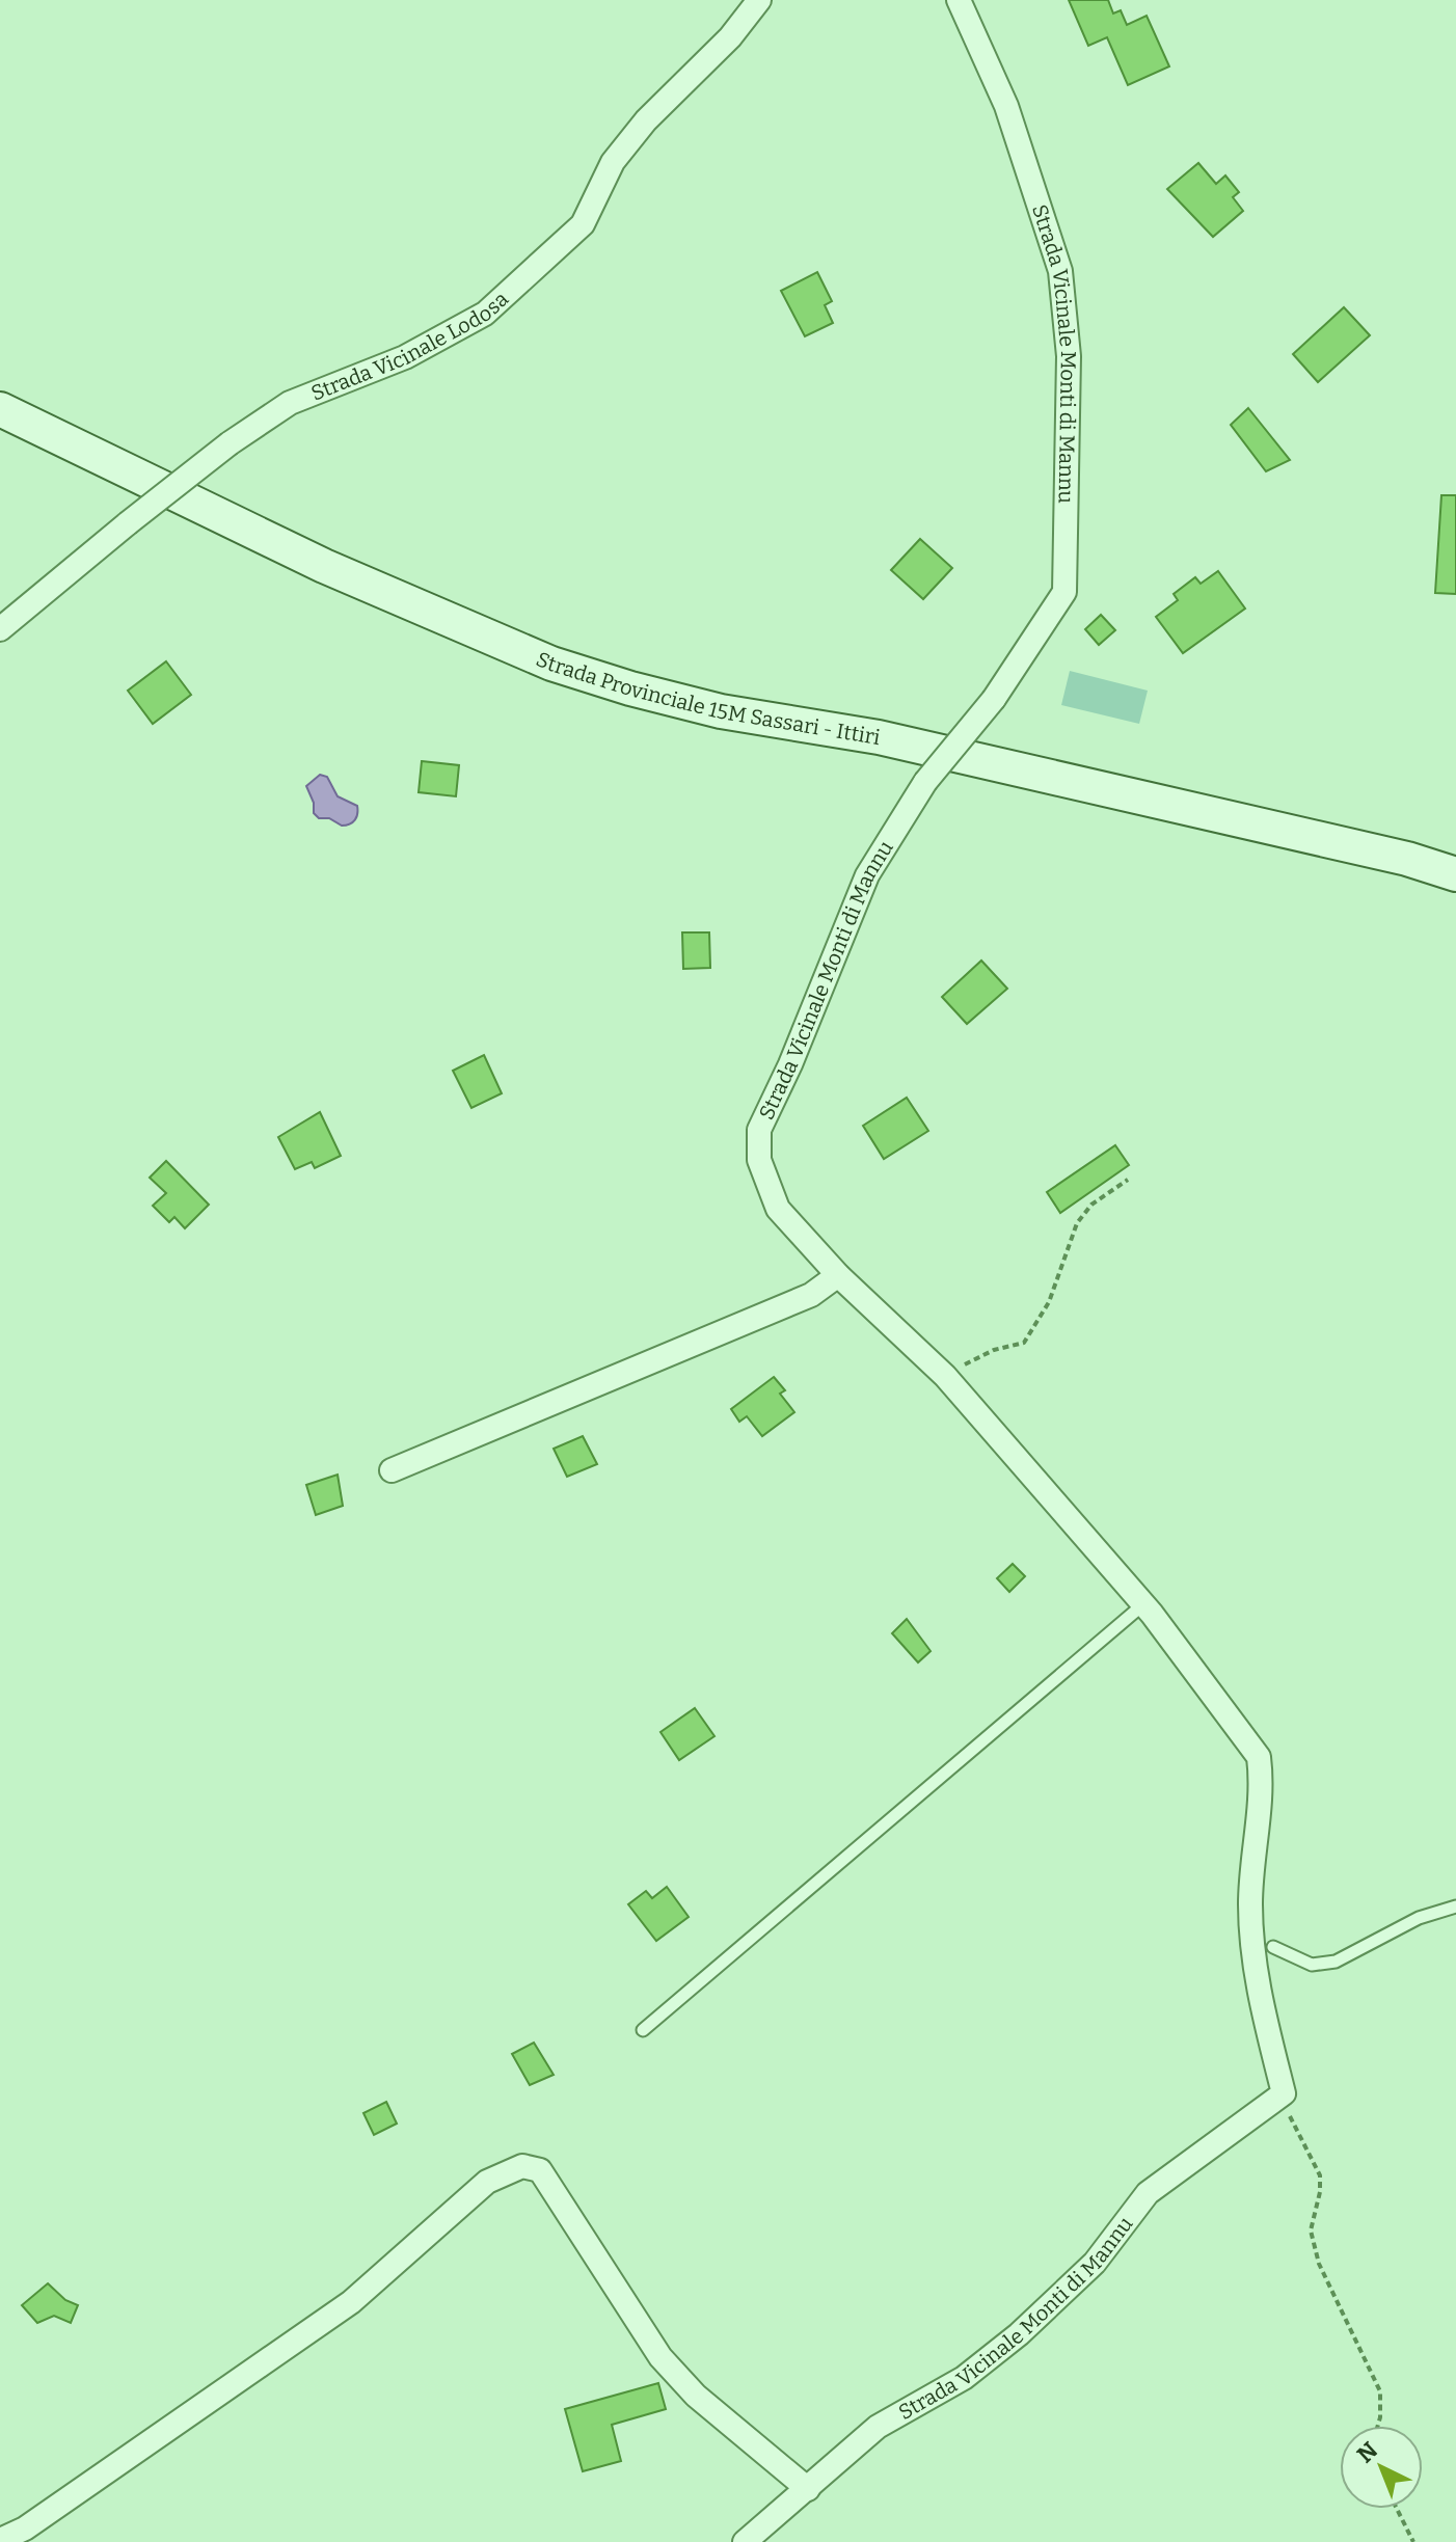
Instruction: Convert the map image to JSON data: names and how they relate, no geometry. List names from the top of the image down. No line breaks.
{"streets":{"main road":["Strada Provinciale 15M Sassari - Ittiri"],"street":["Strada Vicinale Lodosa","Strada Vicinale Monti di Mannu"]},"north":"top left"}
